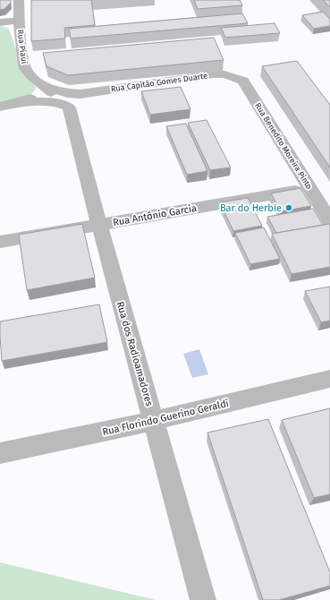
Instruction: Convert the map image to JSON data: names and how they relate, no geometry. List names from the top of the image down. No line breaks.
{"streets":{"street":["Rua Piauí","Rua Capitão Gomes Duarte","Rua Benedito Moreira Pinto","Rua Antônio Garcia","Rua dos Radioamadores","Rua Florindo Guerino Geraldi"]},"crossings":[["Rua Piauí","Rua Capitão Gomes Duarte"],["Rua Piauí","Rua dos Radioamadores"],["Rua Capitão Gomes Duarte","Rua Benedito Moreira Pinto"],["Rua Benedito Moreira Pinto","Rua Antônio Garcia"],["Rua Antônio Garcia","Rua dos Radioamadores"],["Rua dos Radioamadores","Rua Florindo Guerino Geraldi"]],"places":["Bar do Herbie"]}
